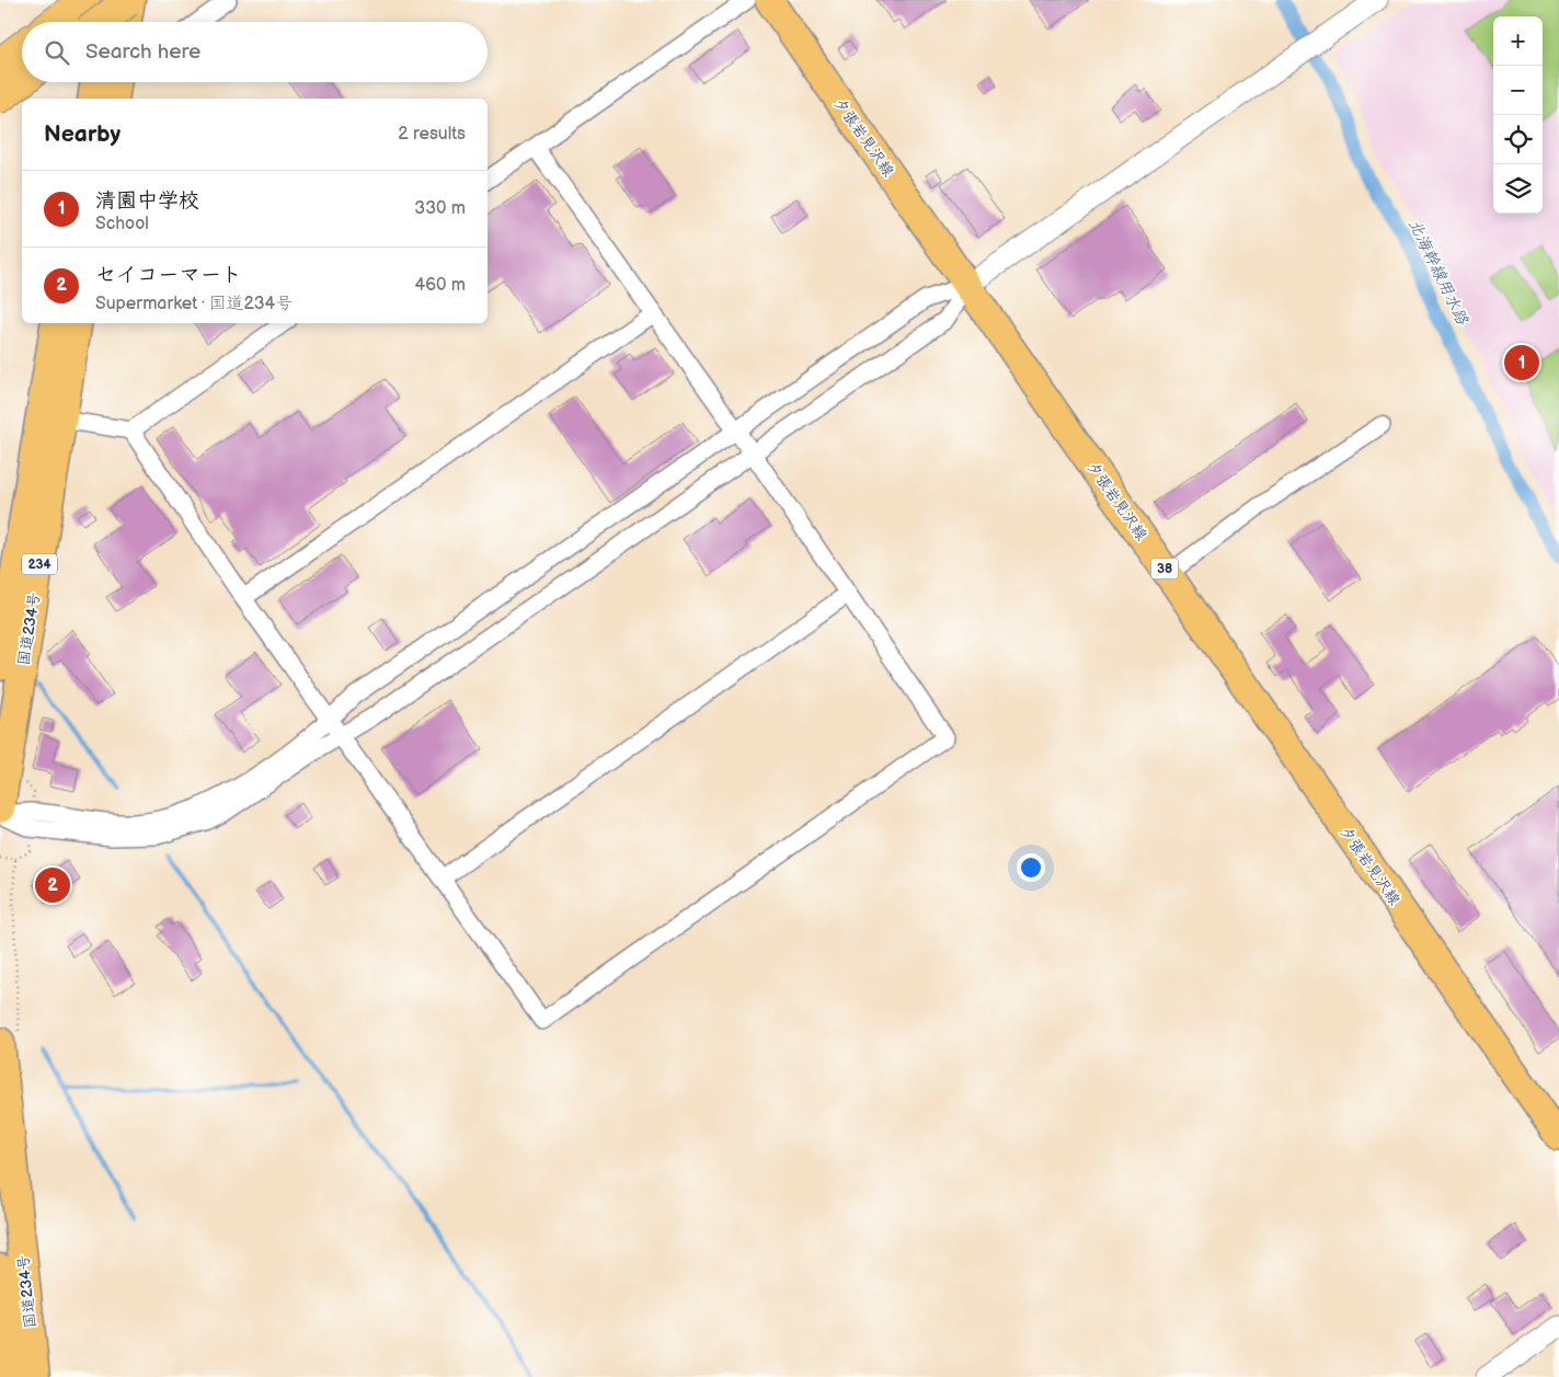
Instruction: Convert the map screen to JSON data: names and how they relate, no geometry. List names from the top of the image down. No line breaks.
{"streets":{"highway":["234","国道234号"],"main road":["夕張岩見沢線","38"]},"water":["北海幹線用水路"],"page":{"map_buttons":["+","−"],"search":"Search here","heading":["Nearby","2 results"],"list":[{"mark":"1","name":"清園中学校","note":"School","value":"330 m"},{"mark":"2","name":"セイコーマート","note":"Supermarket · 国道234号","value":"460 m"}],"pins":["1","2"]}}
